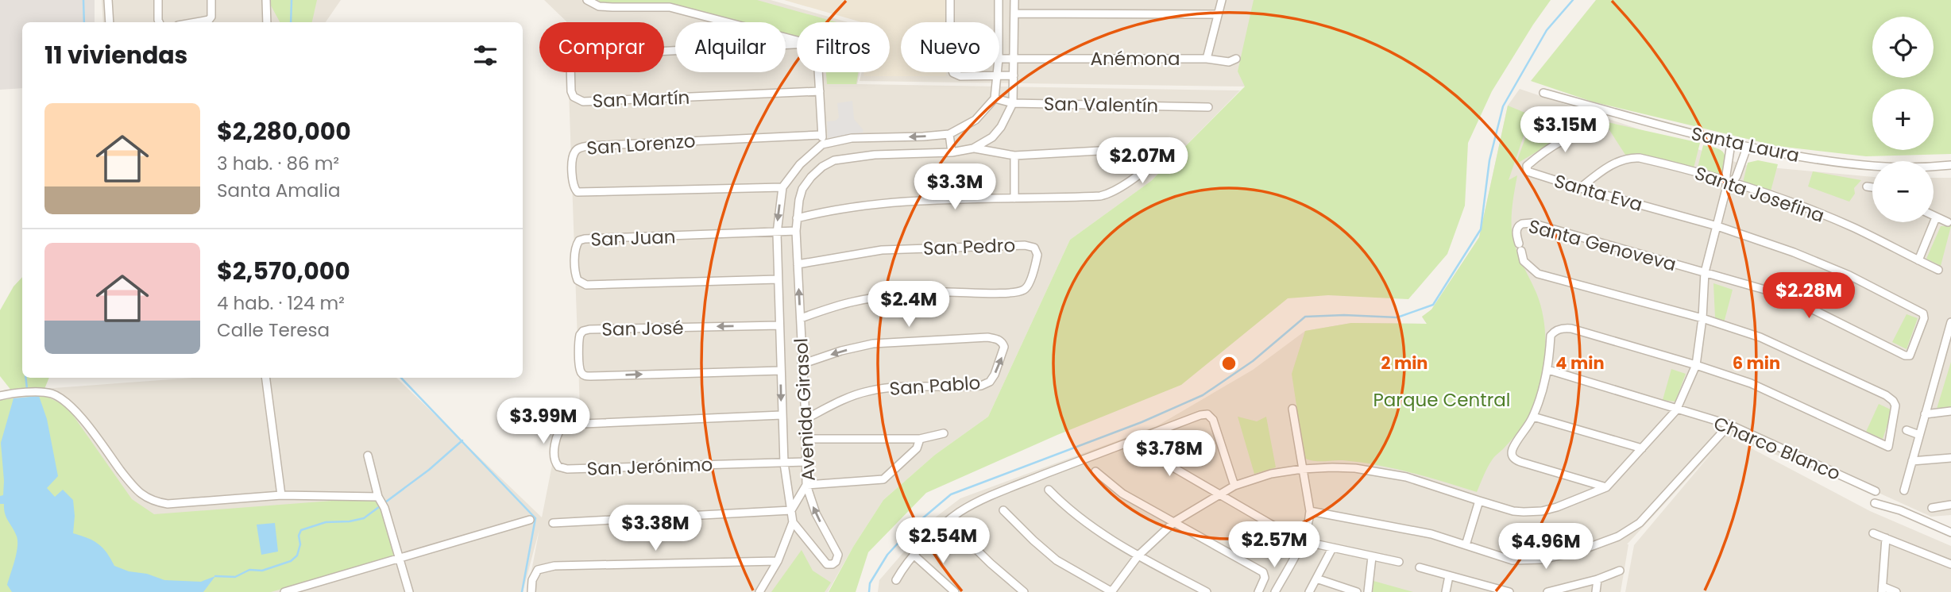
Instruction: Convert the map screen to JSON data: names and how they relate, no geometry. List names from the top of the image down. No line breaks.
{"streets":{"street":["Anémona","San Martín","San Valentín","San Lorenzo","Santa Laura","Santa Eva","Santa Josefina","San Juan","Santa Genoveva","San Pedro","San José","San Pablo","Avenida Girasol","Charco Blanco","San Jerónimo"]},"crossings":[["Anémona","Avenida Girasol"],["San Valentín","Avenida Girasol"],["San Lorenzo","Avenida Girasol"],["Santa Eva","Santa Josefina"],["Santa Eva","Santa Genoveva"],["San Juan","Avenida Girasol"],["San Pedro","Avenida Girasol"],["San José","Avenida Girasol"],["San Pablo","Avenida Girasol"],["Avenida Girasol","San Jerónimo"]],"parks":["Parque Central"],"page":{"map_buttons":["+","−"],"chip":["Comprar","Alquilar","Filtros","Nuevo"],"heading":"11 viviendas","list":[{"name":"$2,280,000","note":"3 hab. · 86 m² · Santa Amalia"},{"name":"$2,570,000","note":"4 hab. · 124 m² · Calle Teresa"}],"price":["$3.15M","$2.07M","$3.3M","$2.28M","$2.4M","$3.99M","$3.78M","$3.38M","$2.54M","$2.57M","$4.96M"]},"rings":["2 min","4 min","6 min"]}
